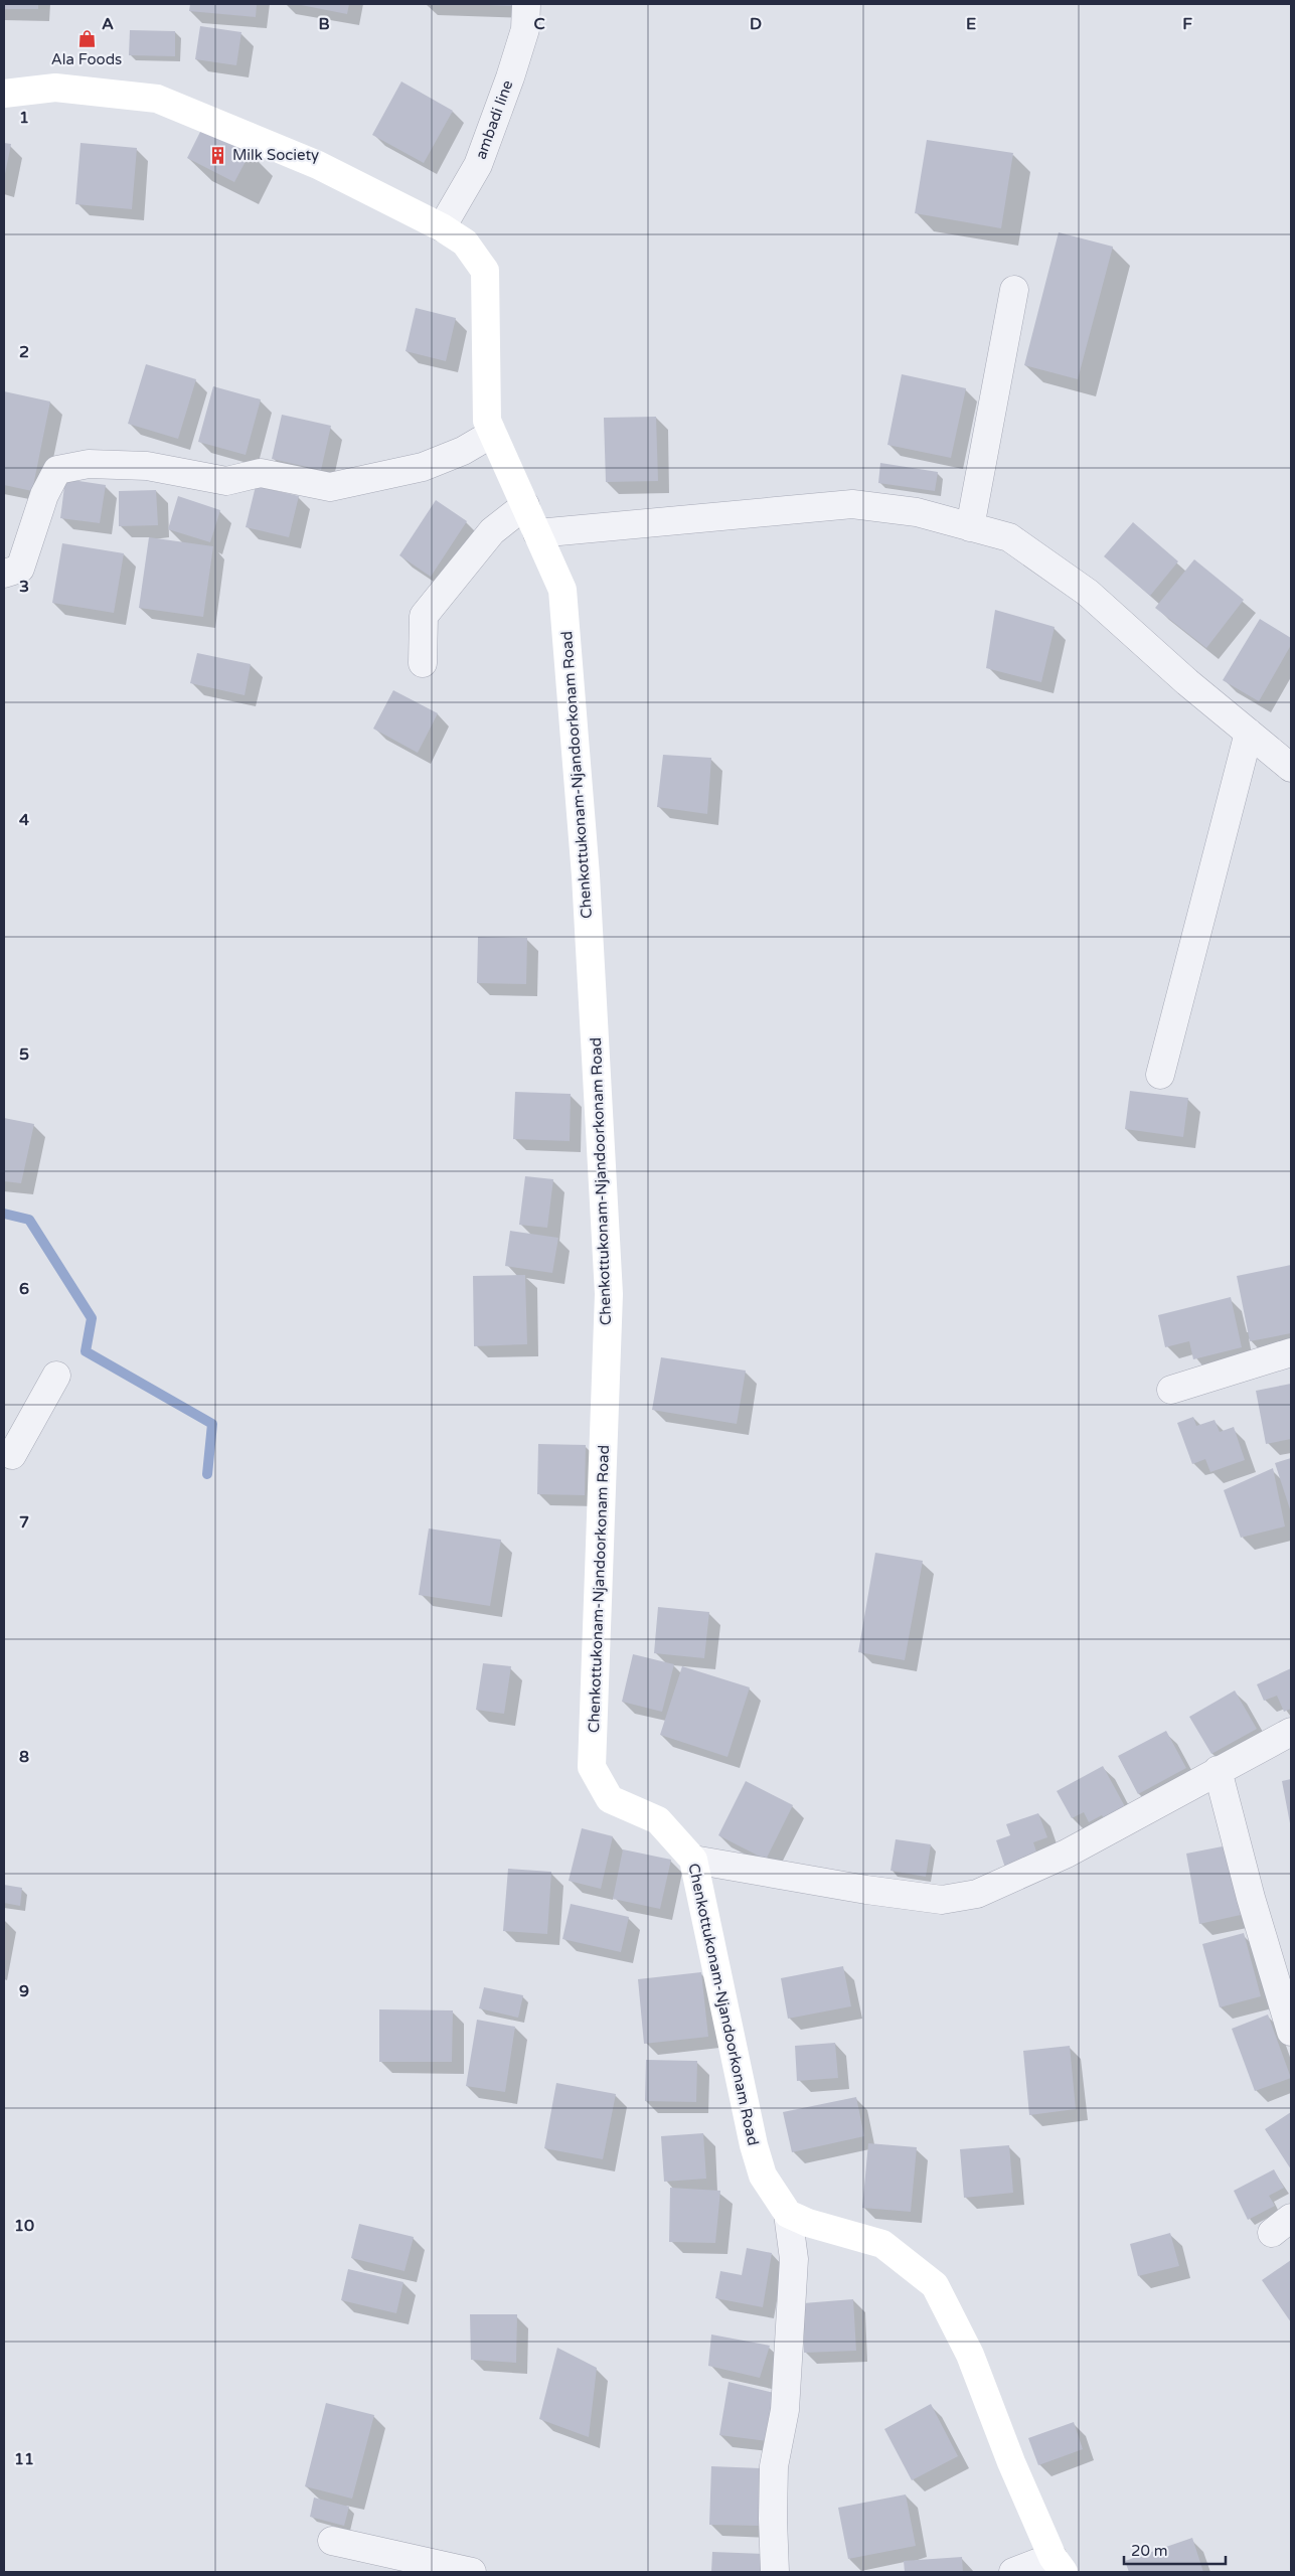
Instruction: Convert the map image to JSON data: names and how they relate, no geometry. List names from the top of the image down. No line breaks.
{"streets":{"main road":["Chenkottukonam-Njandoorkonam Road"],"street":["ambadi line"]},"crossings":[["ambadi line","Chenkottukonam-Njandoorkonam Road"]],"places":{"shop":["Ala Foods"],"building":["Milk Society"]},"scale_bar":"20 m","grid":{"columns":["A","B","C","D","E","F"],"rows":["1","2","3","4","5","6","7","8","9","10","11"]}}
